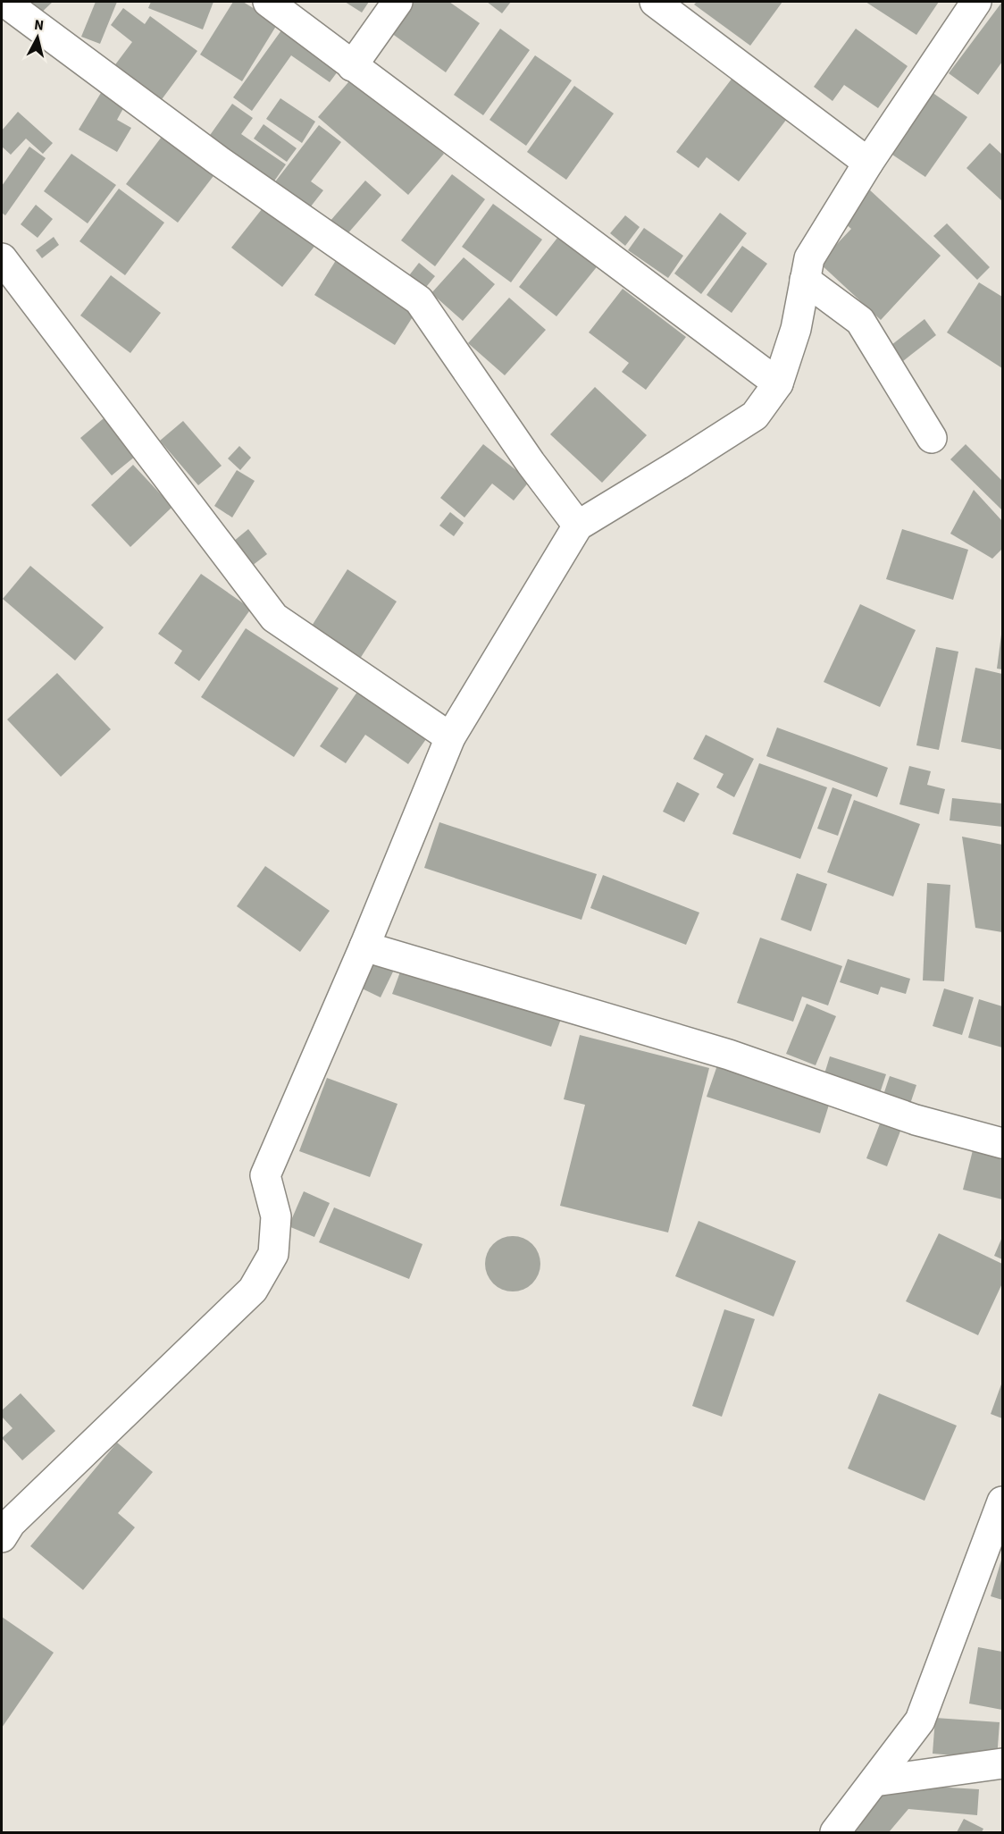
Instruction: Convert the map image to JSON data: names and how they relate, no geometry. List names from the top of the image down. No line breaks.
{"north":"top"}
